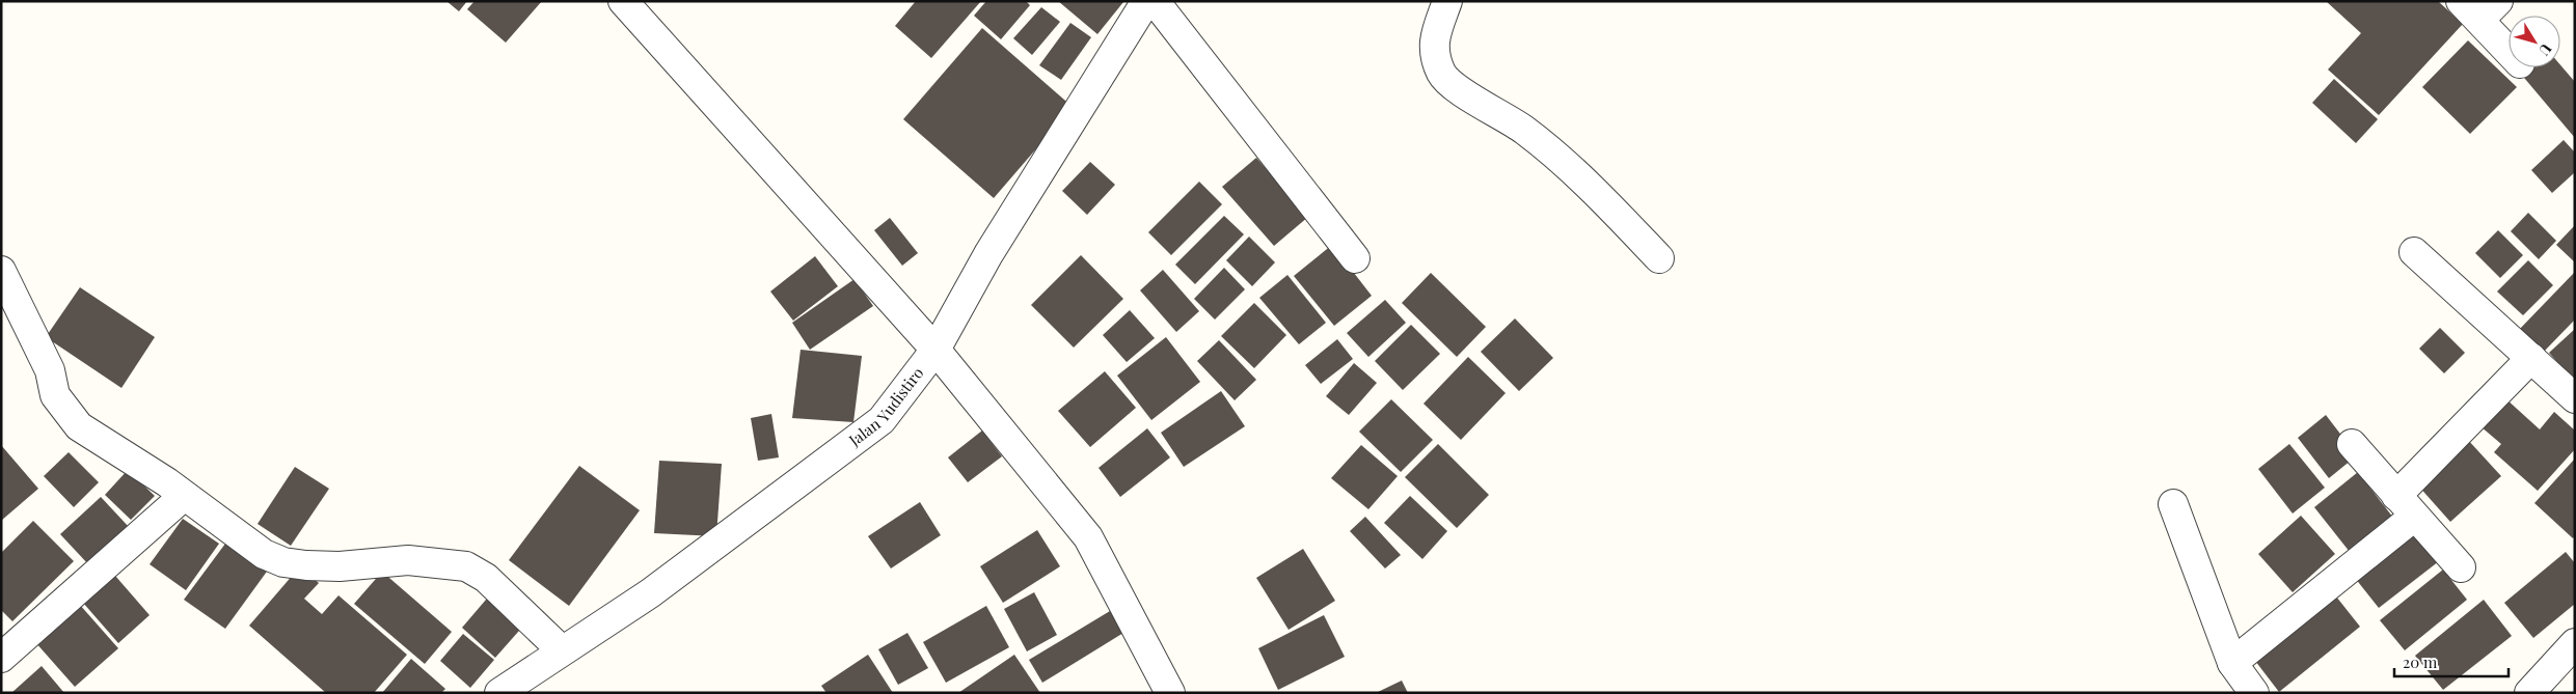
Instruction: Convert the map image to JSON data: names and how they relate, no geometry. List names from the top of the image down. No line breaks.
{"streets":{"street":["Jalan Yudistiro"]},"scale_bar":"20 m","north":"bottom right"}
